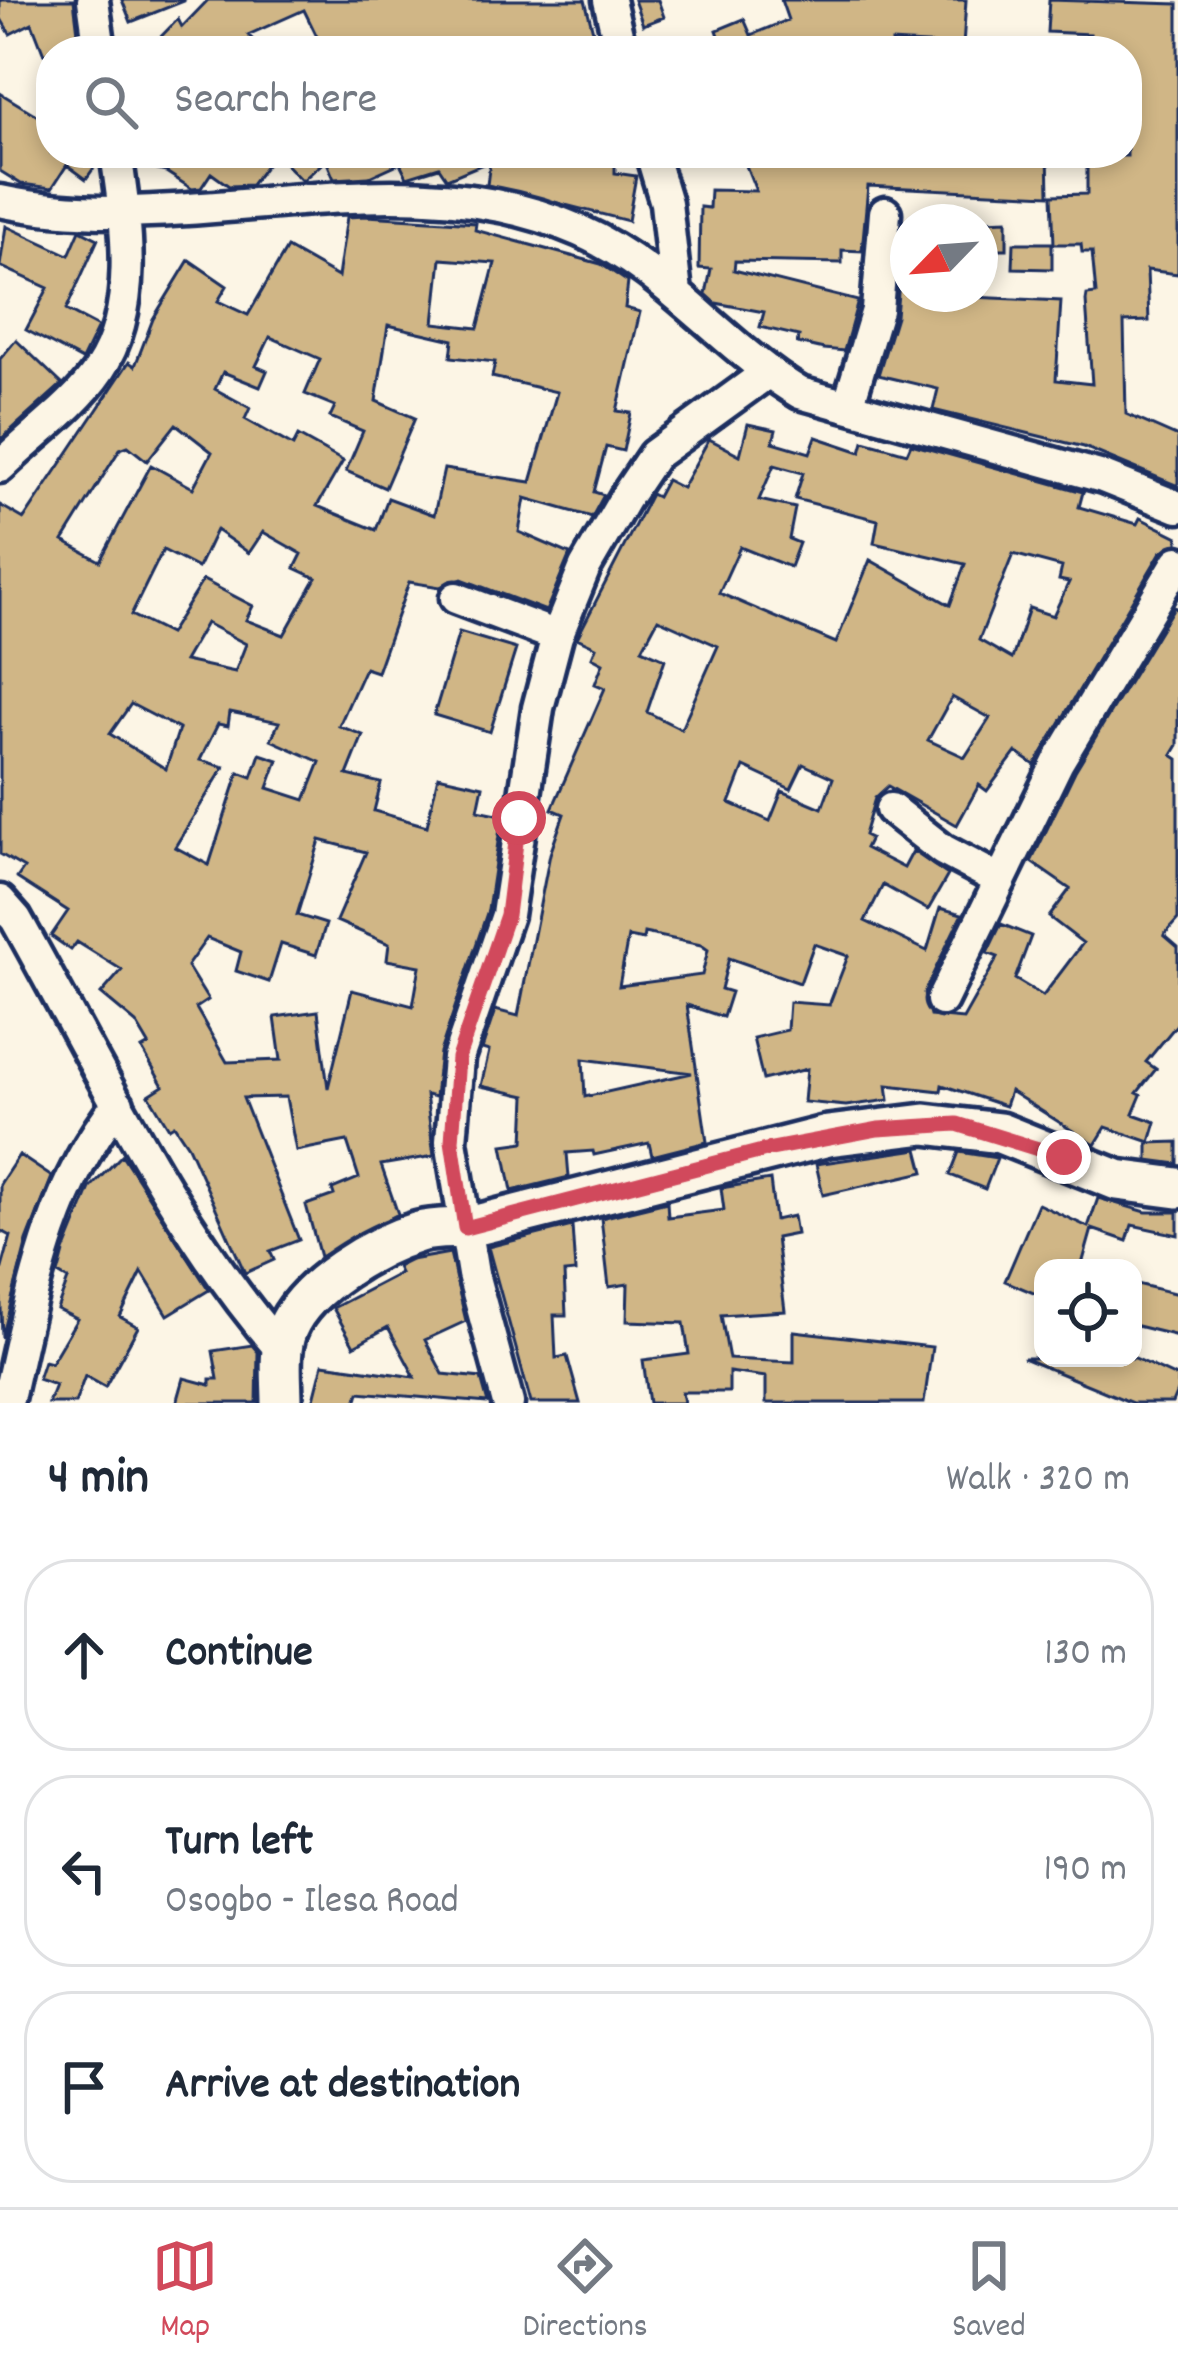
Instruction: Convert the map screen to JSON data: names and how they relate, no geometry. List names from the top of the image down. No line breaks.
{"north":"bottom left","page":{"search":"Search here","heading":["4 min","Walk · 320 m"],"list":[["Continue","130 m"],["Turn left","Osogbo - Ilesa Road","190 m"],"Arrive at destination"],"nav":["Map","Directions","Saved"]}}
